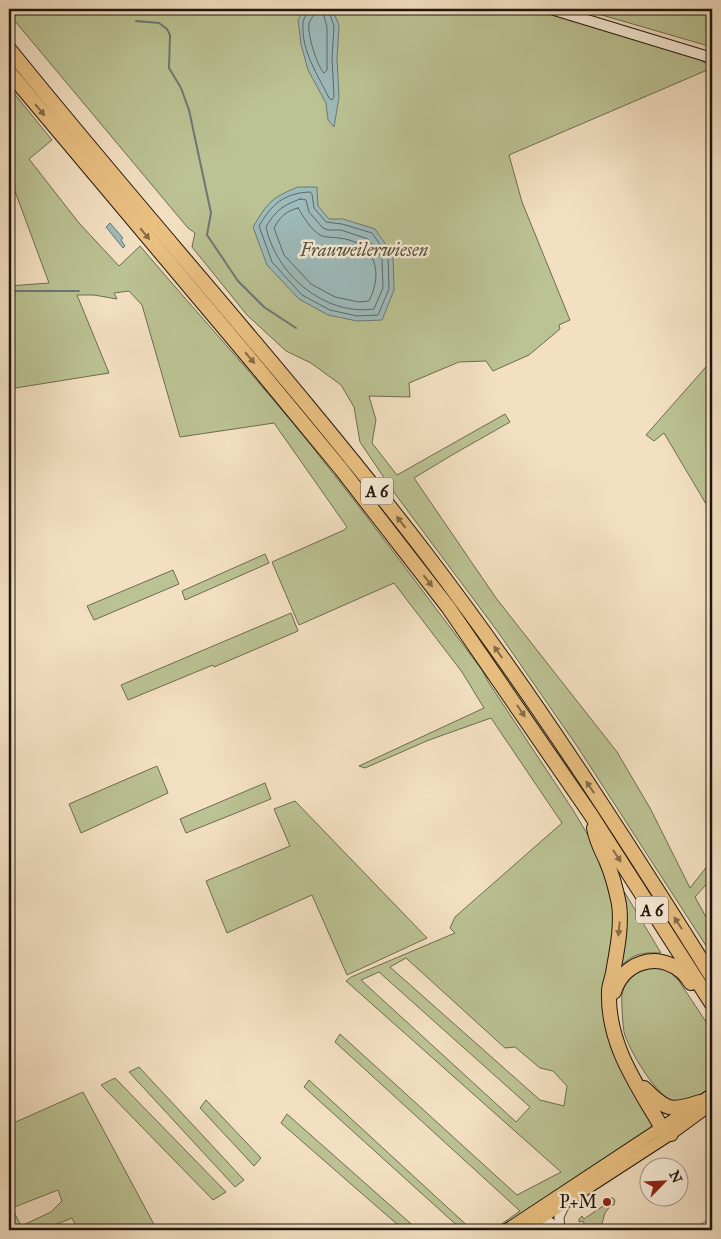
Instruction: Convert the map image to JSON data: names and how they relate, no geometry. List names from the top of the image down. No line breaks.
{"streets":{"highway":["A 6"]},"parks":["Frauweilerwiesen"],"places":["P+M"],"north":"top right"}
